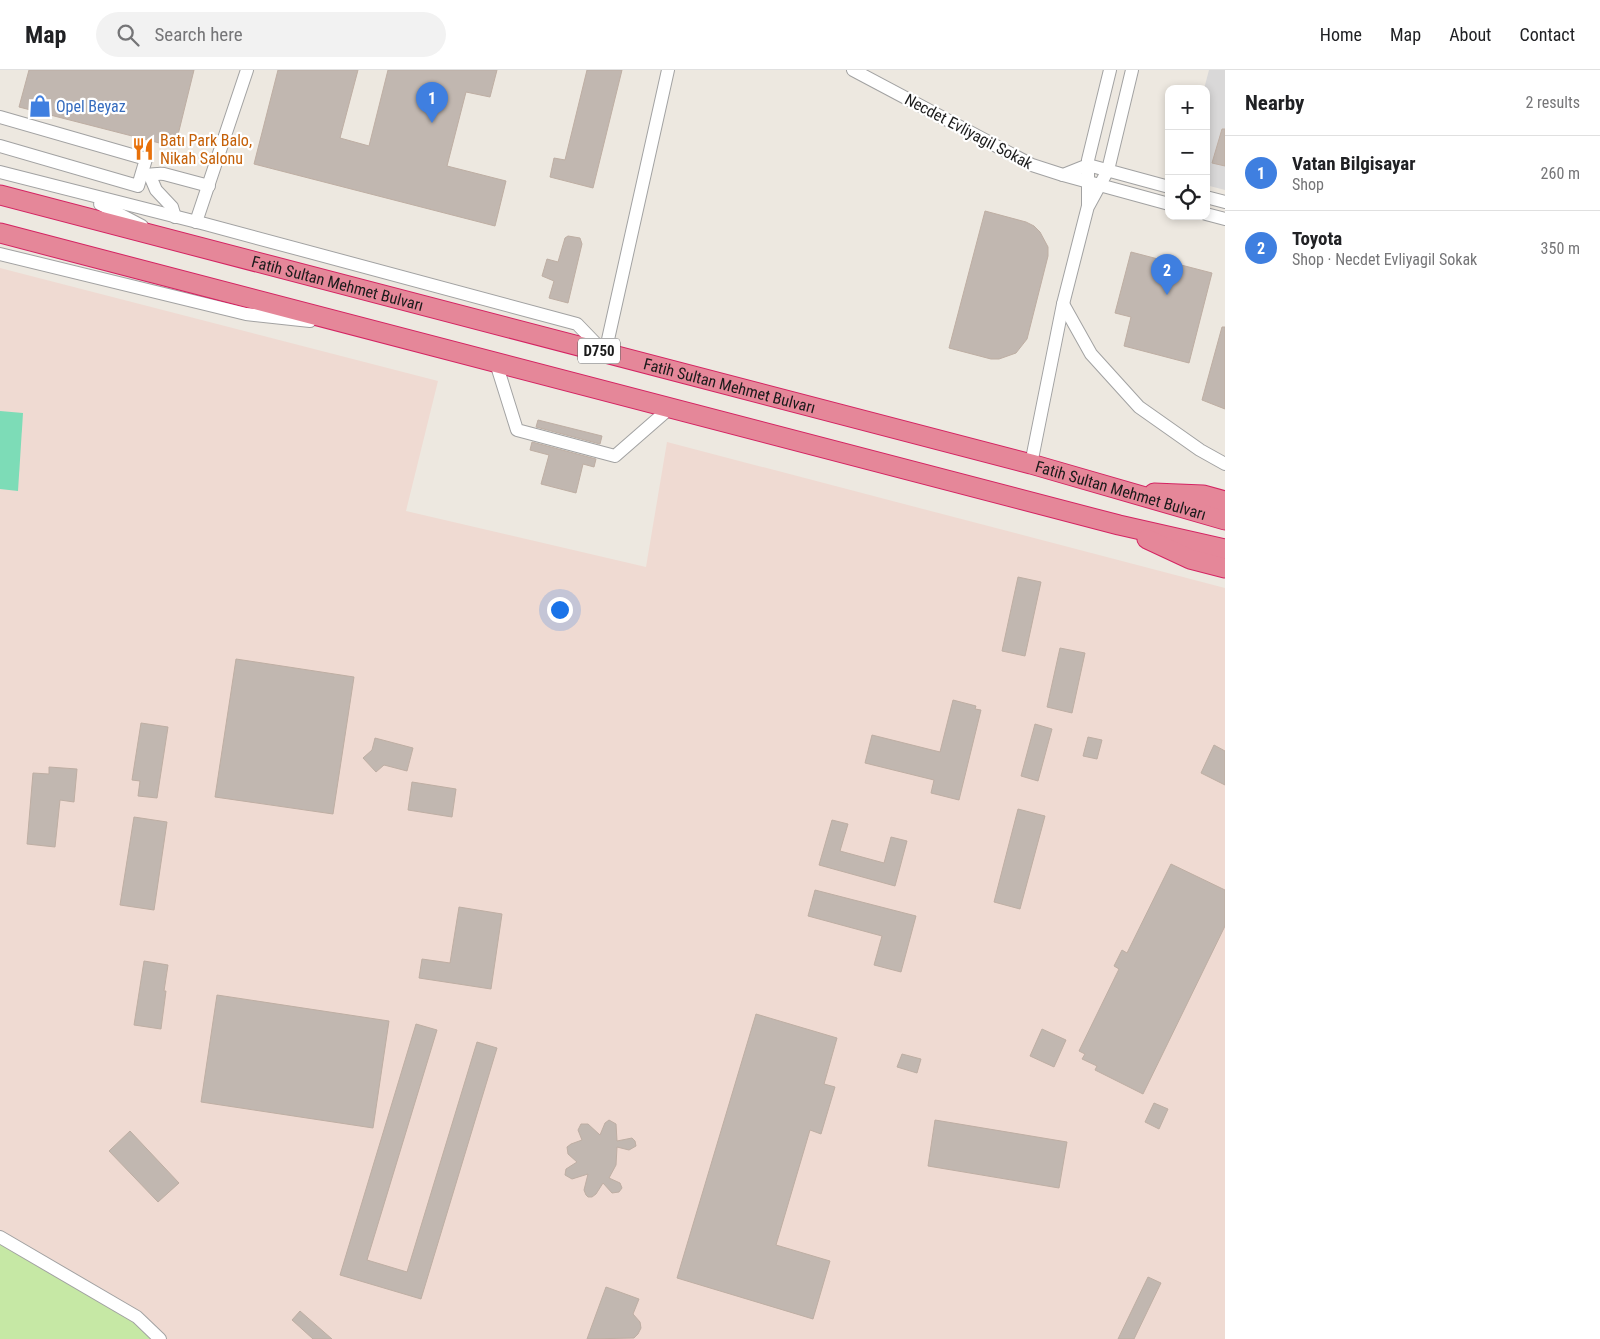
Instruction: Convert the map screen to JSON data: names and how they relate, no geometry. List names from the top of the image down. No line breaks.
{"streets":{"highway":["Fatih Sultan Mehmet Bulvarı","D750"],"street":["Necdet Evliyagil Sokak"]},"places":{"shop":["Opel Beyaz"],"restaurant":["Batı Park Balo, Nikah Salonu"]},"page":{"header":"Map","search":"Search here","nav":["Home","Map","About","Contact"],"heading":["Nearby","2 results"],"pins":["1","2"],"map_buttons":["+","−"],"list":[{"mark":"1","name":"Vatan Bilgisayar","note":"Shop","value":"260 m"},{"mark":"2","name":"Toyota","note":"Shop · Necdet Evliyagil Sokak","value":"350 m"}]}}
